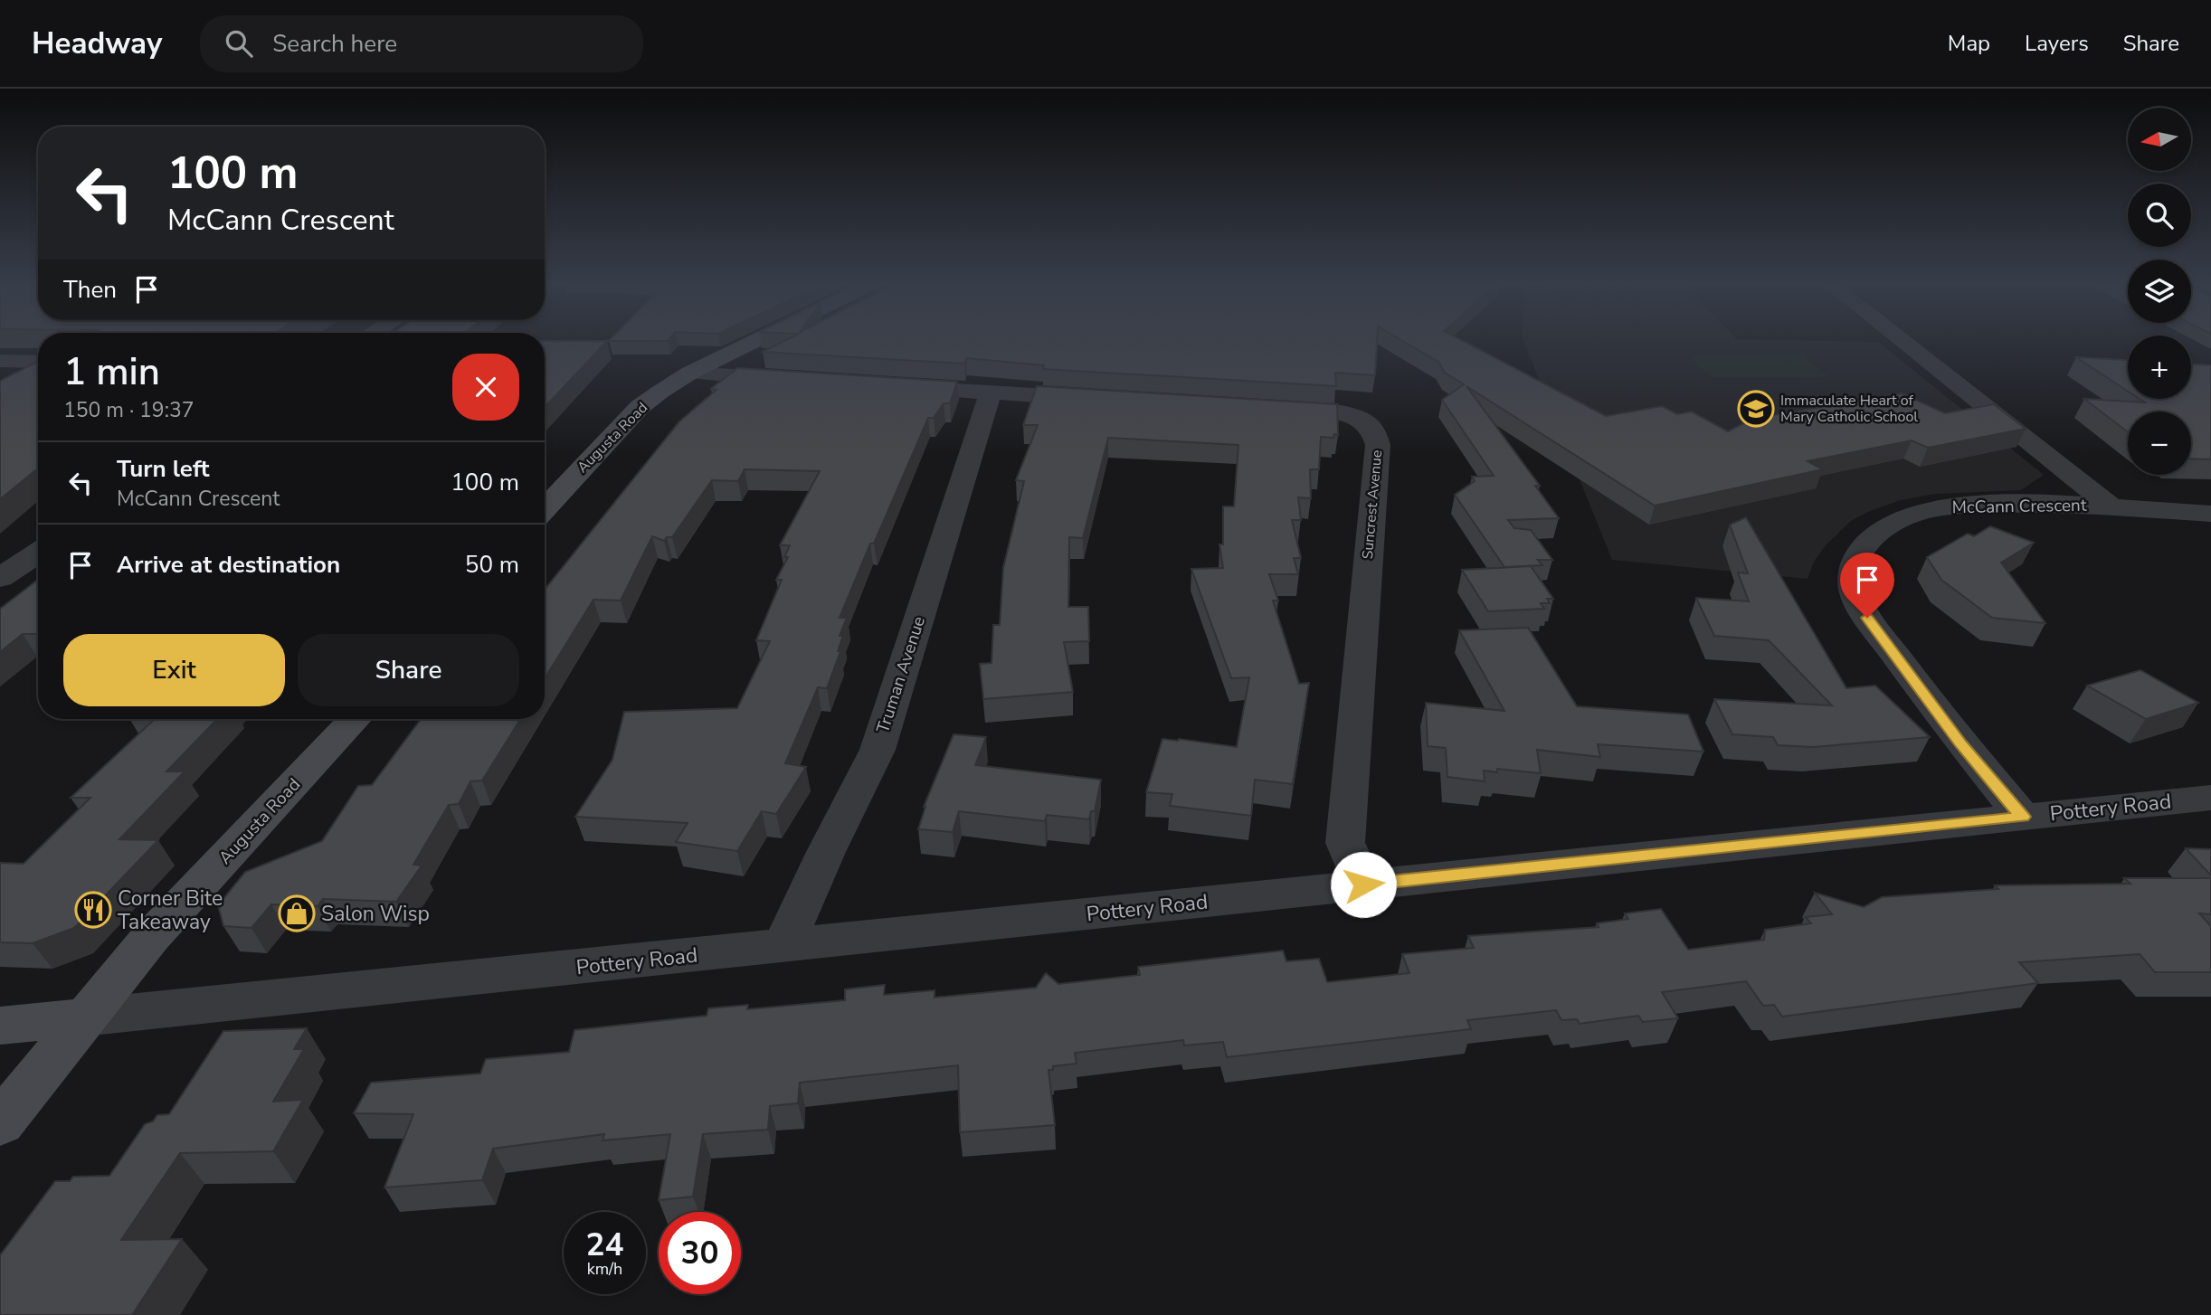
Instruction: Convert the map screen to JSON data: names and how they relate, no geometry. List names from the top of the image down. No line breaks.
{"streets":{"main road":["Augusta Road"],"street":["Suncrest Avenue","McCann Crescent","Truman Avenue","Pottery Road"]},"crossings":[["Augusta Road","Pottery Road"],["Suncrest Avenue","Pottery Road"],["McCann Crescent","Pottery Road"],["Truman Avenue","Pottery Road"]],"places":{"school or university":["Immaculate Heart of Mary Catholic School"],"restaurant":["Corner Bite Takeaway"],"shop":["Salon Wisp"]},"north":"left","page":{"header":"Headway","search":"Search here","nav":["Map","Layers","Share"],"map_buttons":["+","−"],"turn":["100 m","McCann Crescent"],"then":"Then","heading":["1 min","150 m · 19:37"],"list":[{"name":"Turn left","note":"McCann Crescent","value":"100 m"},{"name":"Arrive at destination","value":"50 m"}],"buttons":["Exit","Share"],"speed":"24 km/h","limit":"30"}}
